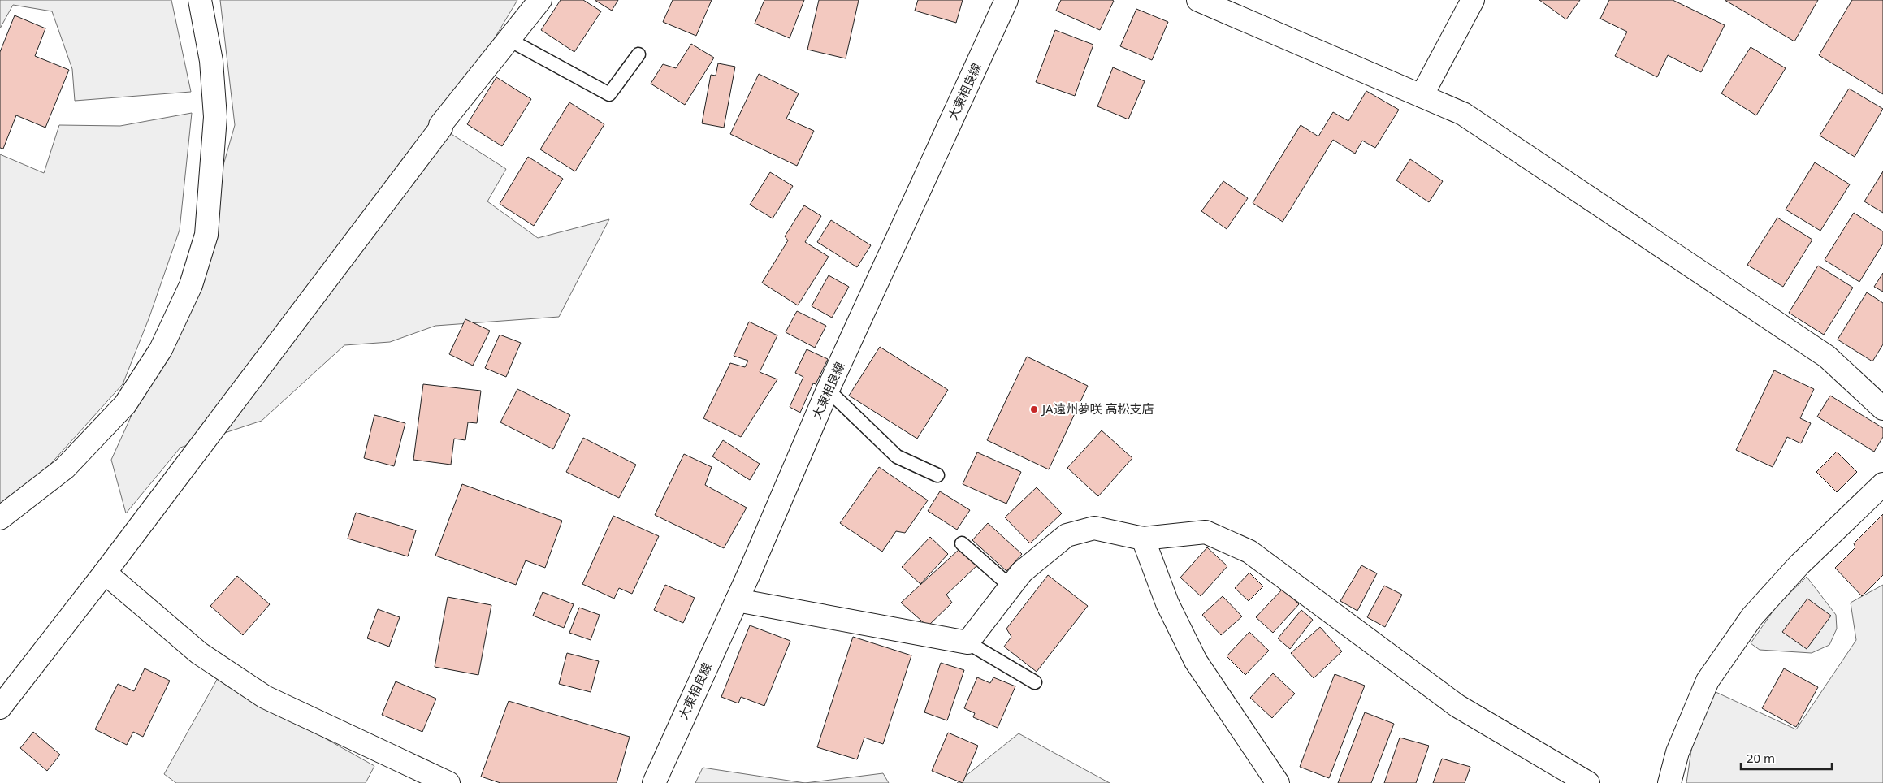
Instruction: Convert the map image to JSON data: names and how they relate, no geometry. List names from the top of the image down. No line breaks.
{"streets":{"street":["大東相良線"]},"places":["JA遠州夢咲 高松支店"],"scale_bar":"20 m"}
